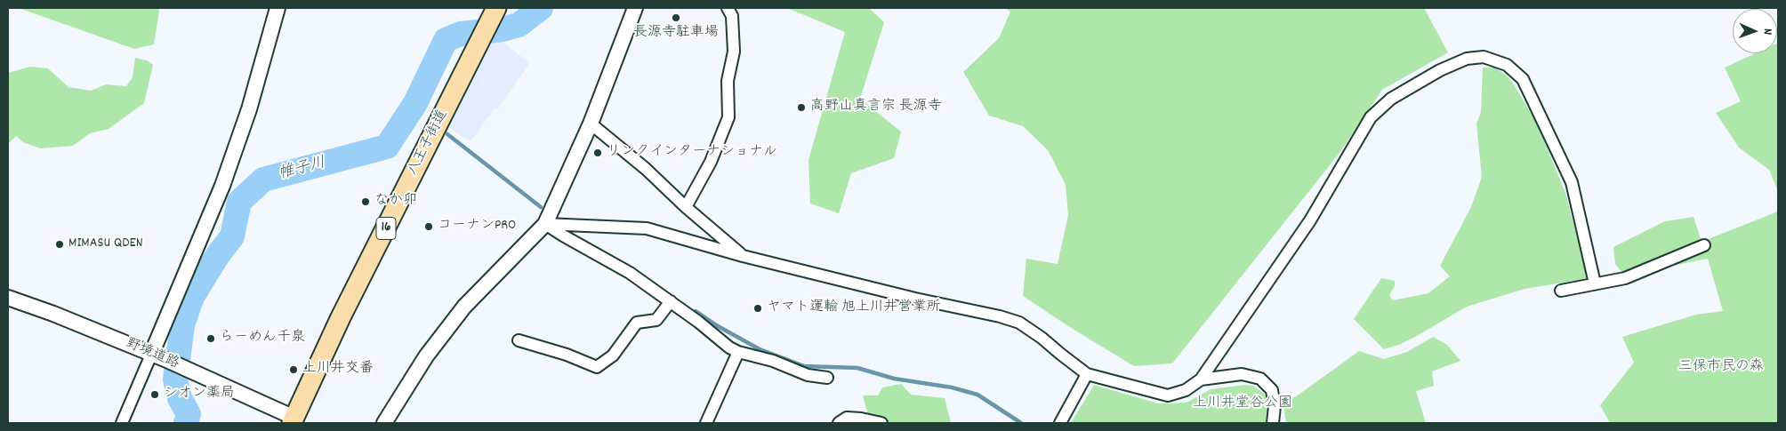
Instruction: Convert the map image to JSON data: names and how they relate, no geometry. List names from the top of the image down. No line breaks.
{"streets":{"highway":["八王子街道","16"],"street":["野境道路"]},"crossings":[["八王子街道","野境道路"]],"water":["帷子川"],"parks":["三保市民の森","上川井堂谷公園"],"places":["長源寺駐車場","高野山真言宗 長源寺","リンクインターナショナル","なか卯","コーナンPRO","MIMASU QDEN","ヤマト運輸 旭上川井営業所","らーめん千泉","上川井交番","シオン薬局"],"north":"right"}
